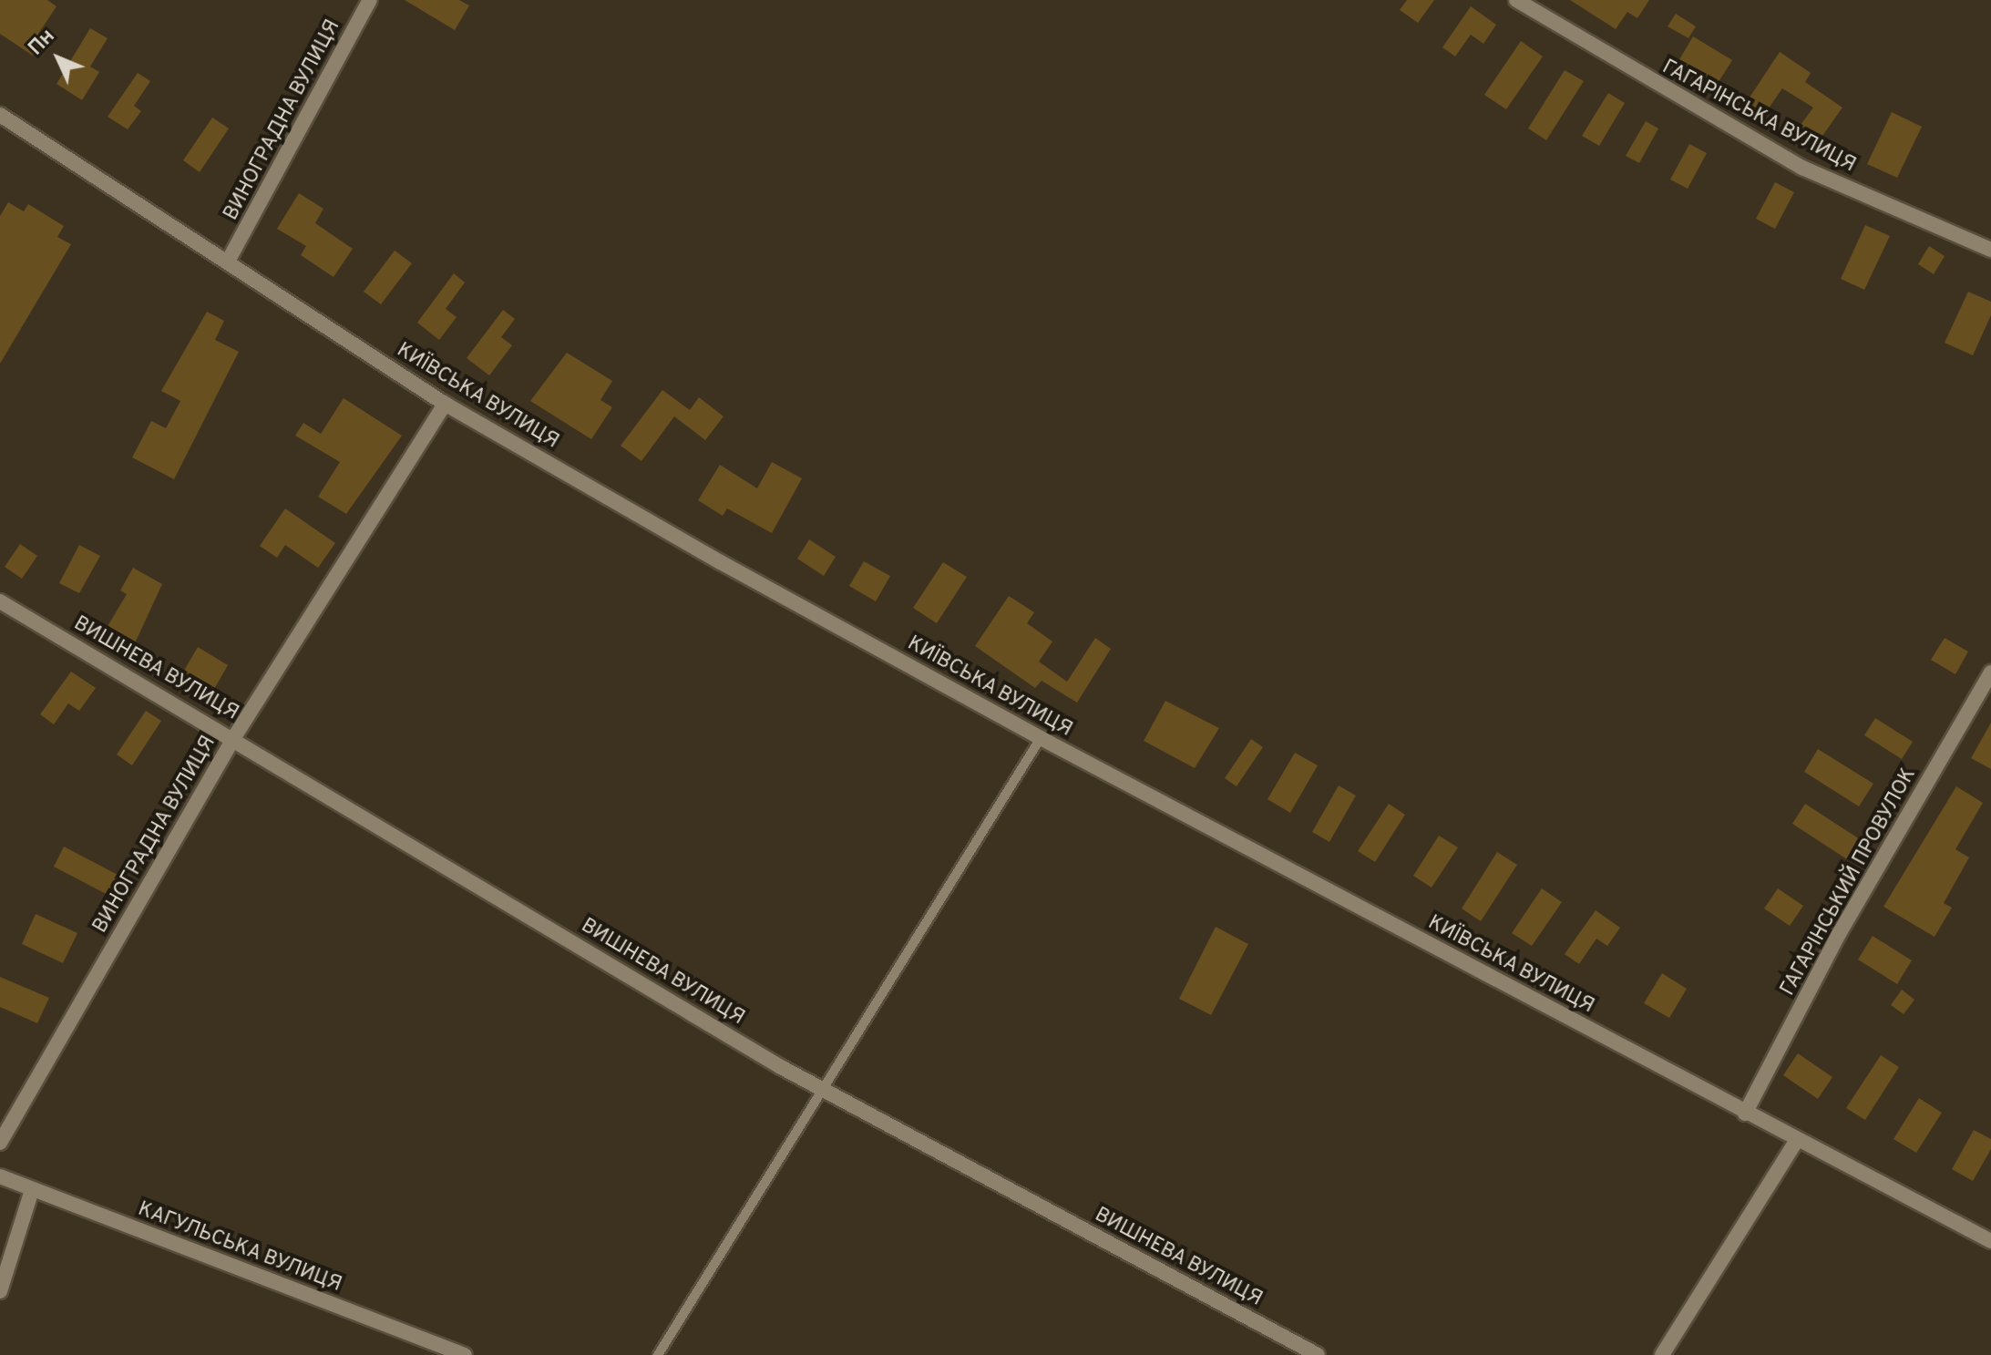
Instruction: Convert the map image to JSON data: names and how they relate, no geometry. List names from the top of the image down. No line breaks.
{"streets":{"street":["ГАГАРІНСЬКА ВУЛИЦЯ","ВИНОГРАДНА ВУЛИЦЯ","КИЇВСЬКА ВУЛИЦЯ","ВИШНЕВА ВУЛИЦЯ","ГАГАРІНСЬКИЙ ПРОВУЛОК","КАГУЛЬСЬКА ВУЛИЦЯ"]},"crossings":[["ВИНОГРАДНА ВУЛИЦЯ","КИЇВСЬКА ВУЛИЦЯ"],["ВИНОГРАДНА ВУЛИЦЯ","ВИШНЕВА ВУЛИЦЯ"],["КИЇВСЬКА ВУЛИЦЯ","ГАГАРІНСЬКИЙ ПРОВУЛОК"]],"north":"top left"}
